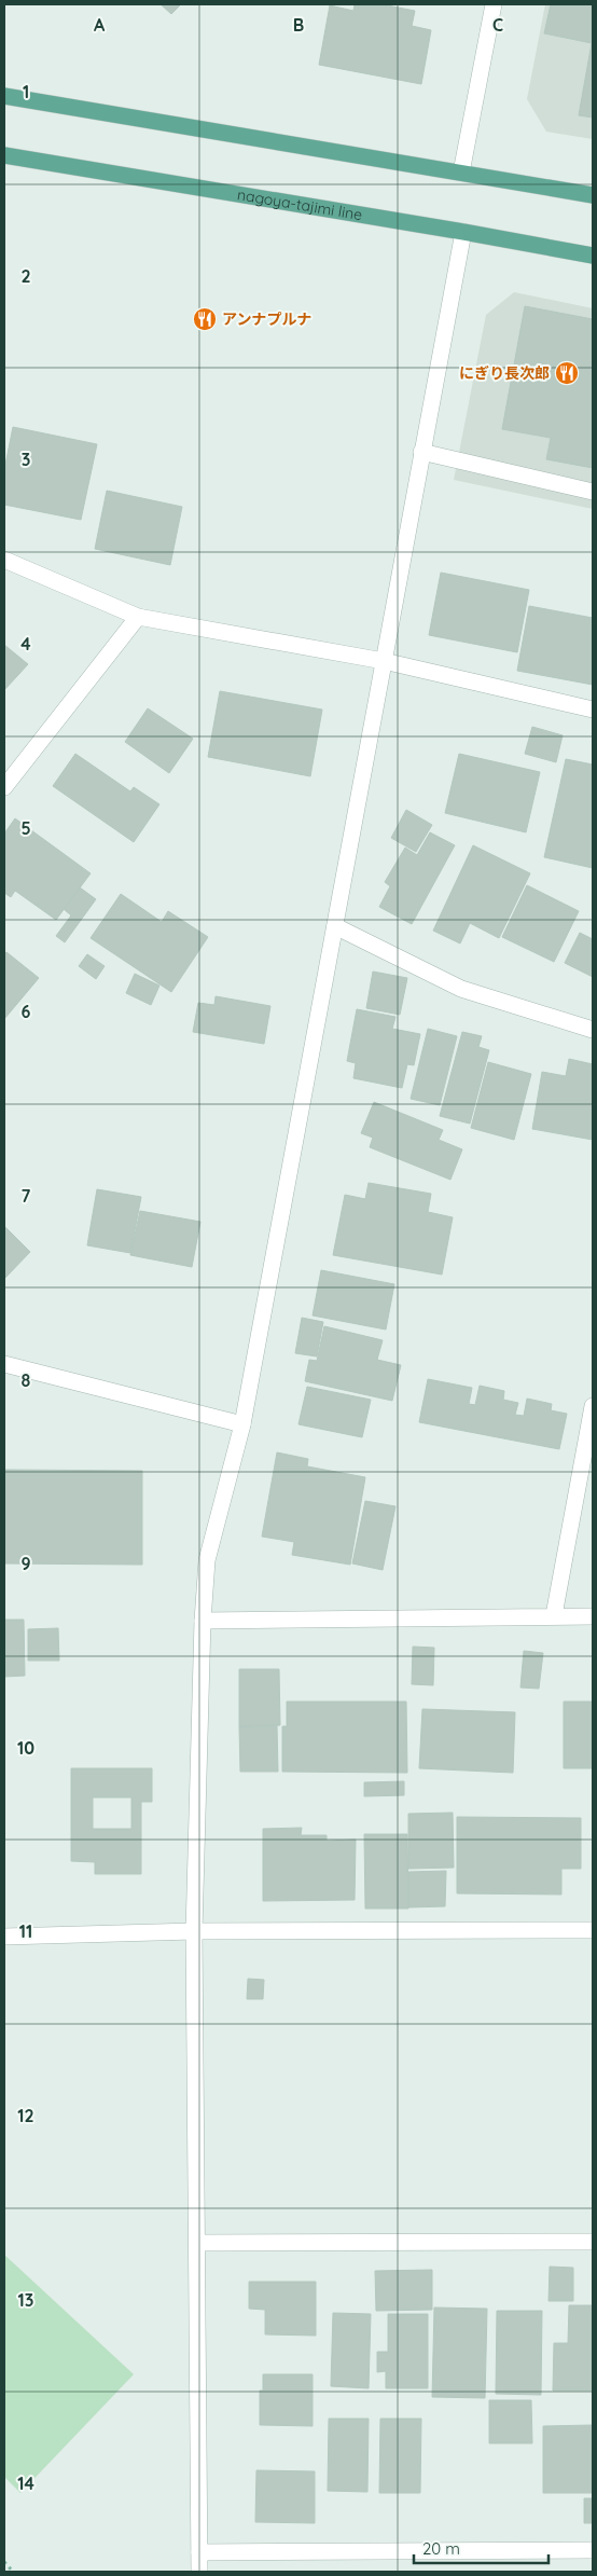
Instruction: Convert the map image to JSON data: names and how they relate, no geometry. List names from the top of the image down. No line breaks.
{"streets":{"main road":["nagoya-tajimi line"]},"places":{"restaurant":["アンナプルナ","にぎり長次郎"]},"scale_bar":"20 m","grid":{"columns":["A","B","C"],"rows":["1","2","3","4","5","6","7","8","9","10","11","12","13","14"]}}
